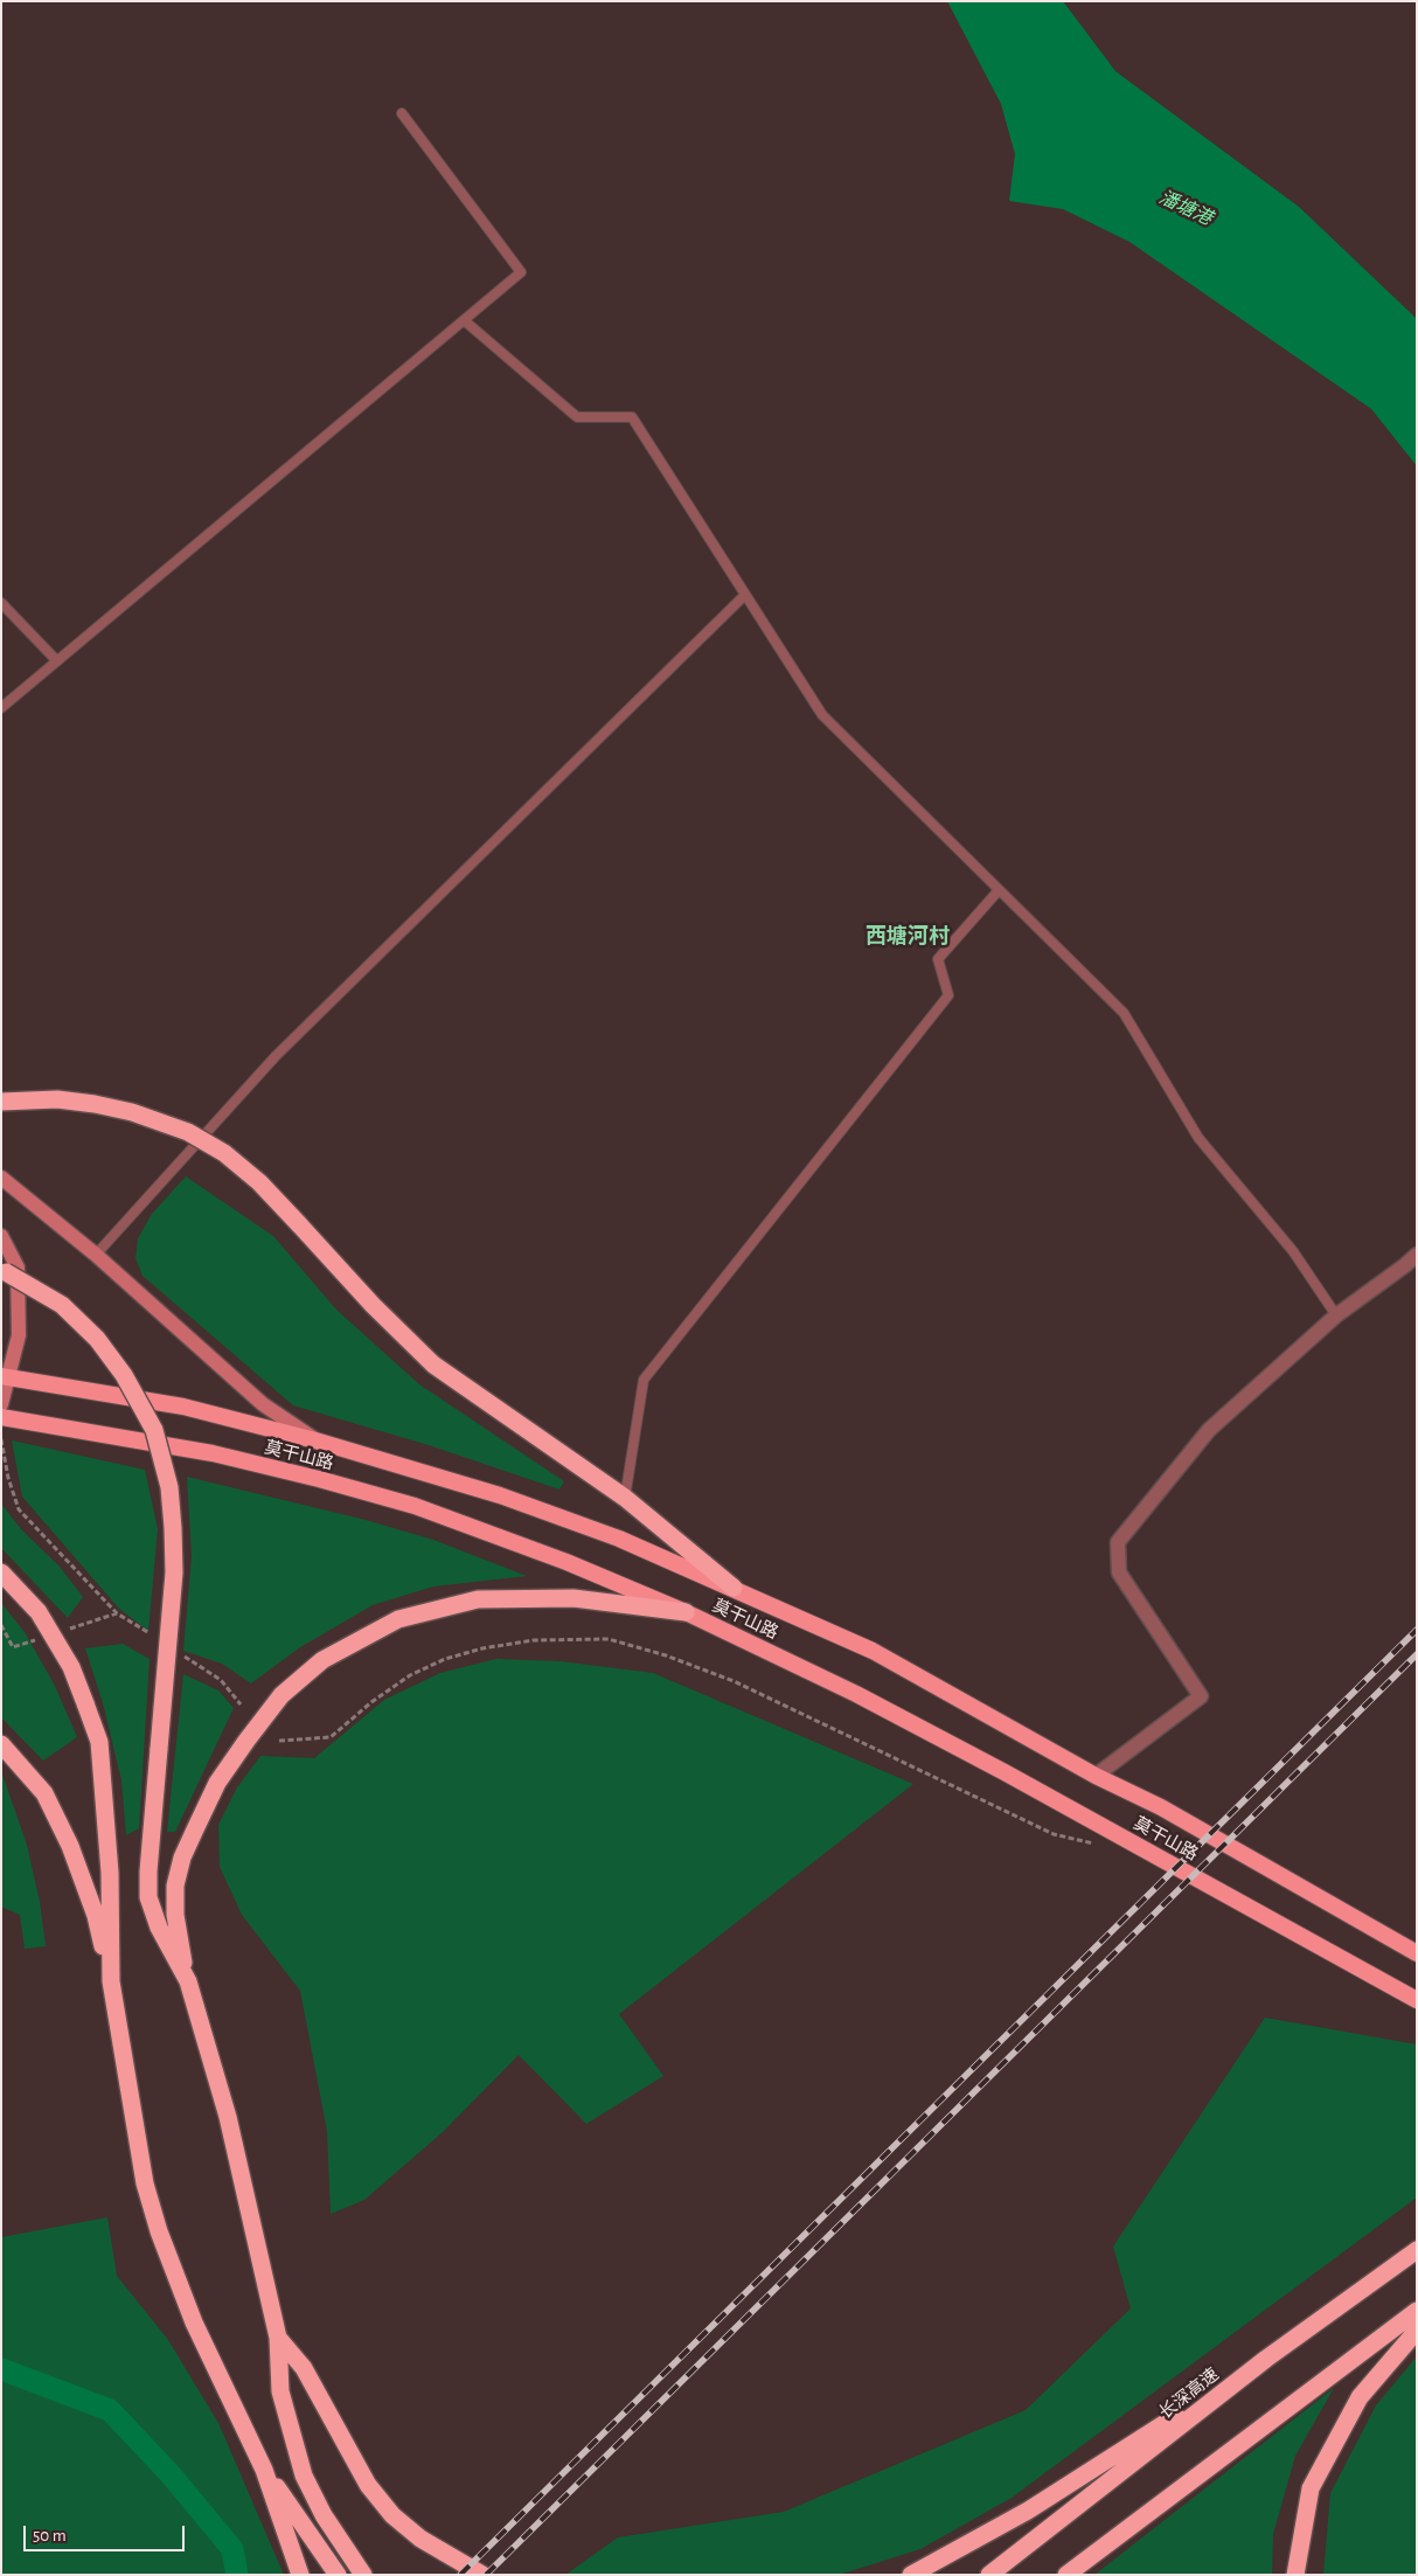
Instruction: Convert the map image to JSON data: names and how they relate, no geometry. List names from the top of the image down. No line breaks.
{"streets":{"highway":["莫干山路","长深高速"]},"districts":["西塘河村"],"water":["潘塘港"],"scale_bar":"50 m"}
